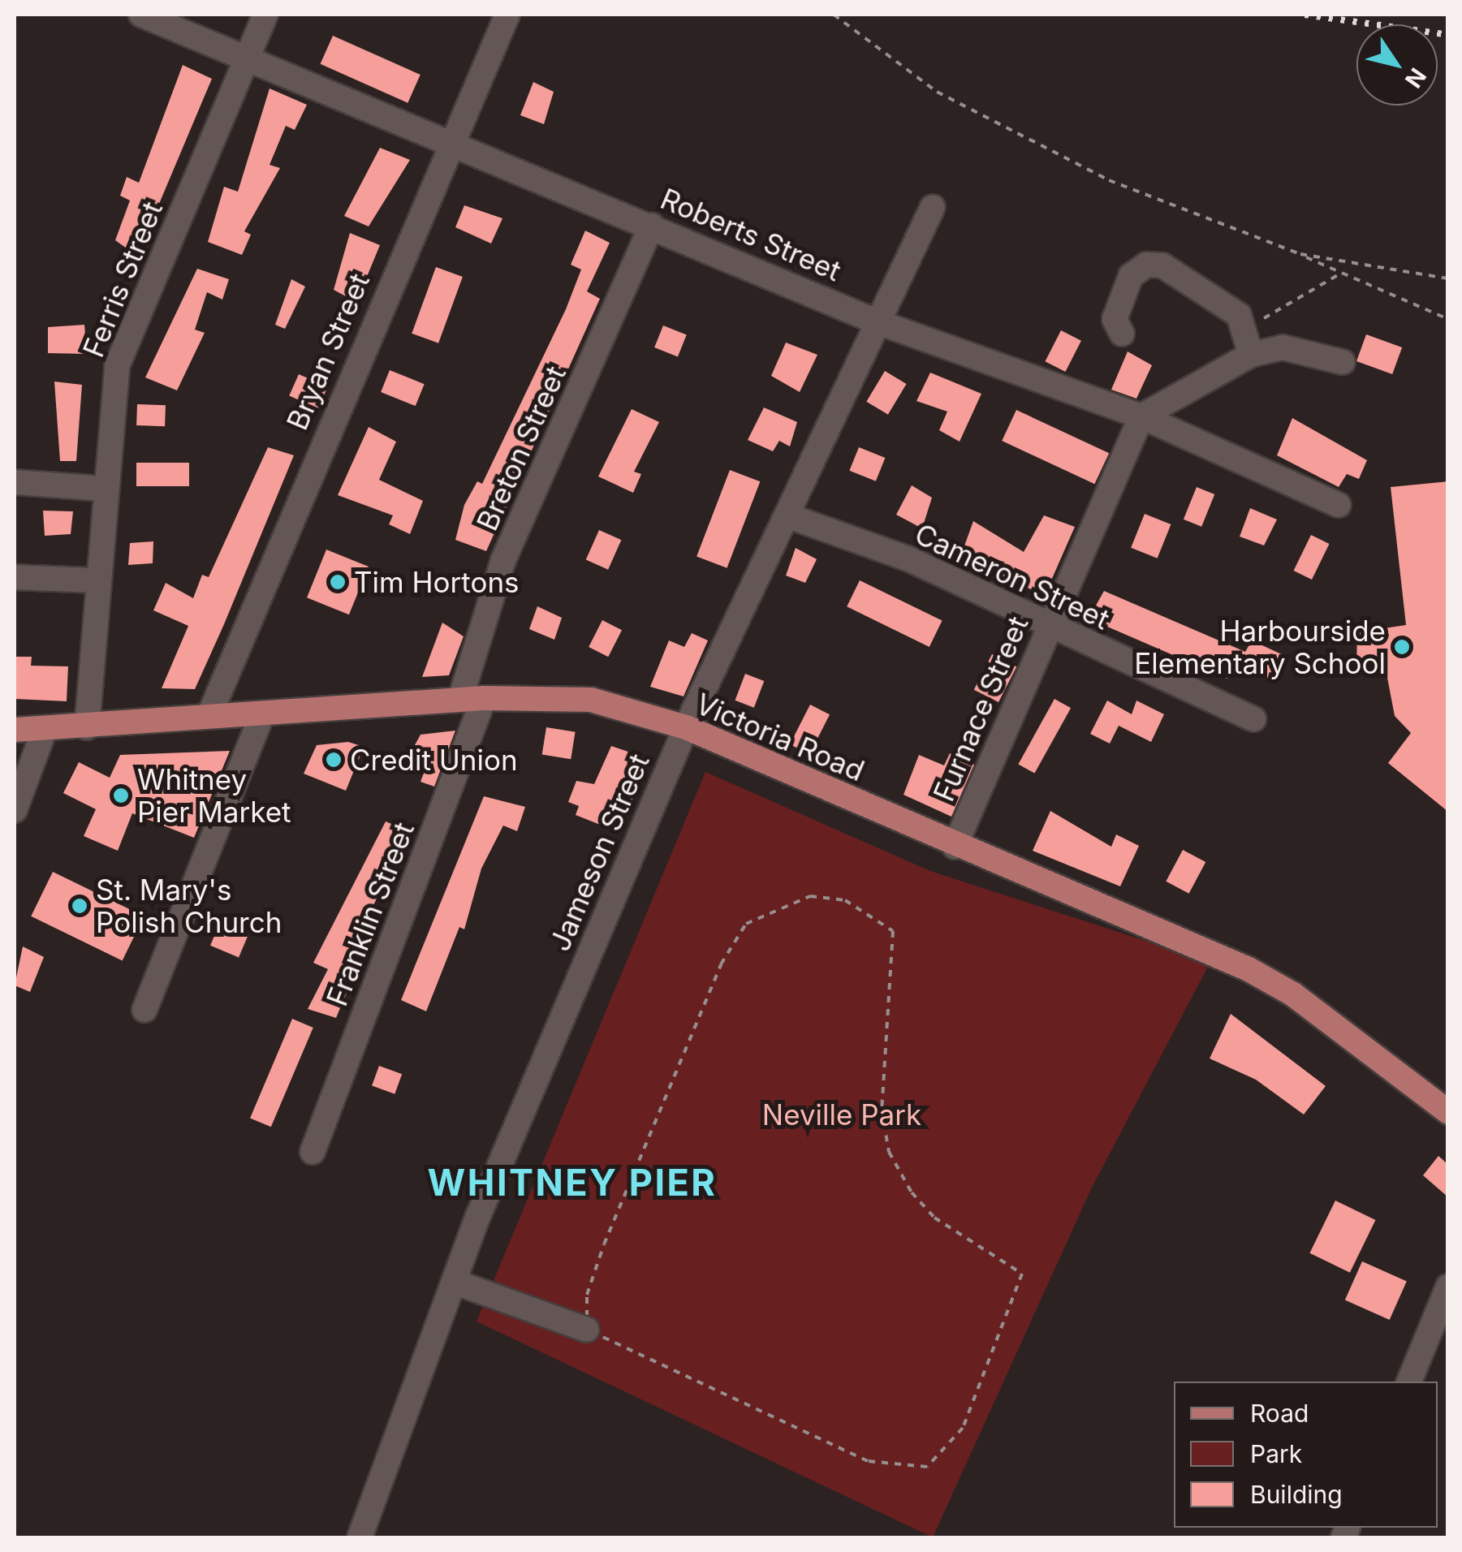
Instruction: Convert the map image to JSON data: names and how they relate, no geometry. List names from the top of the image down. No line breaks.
{"streets":{"main road":["Victoria Road"],"street":["Roberts Street","Ferris Street","Bryan Street","Breton Street","Cameron Street","Furnace Street","Jameson Street","Franklin Street"]},"crossings":[["Roberts Street","Ferris Street"],["Roberts Street","Bryan Street"],["Roberts Street","Breton Street"],["Roberts Street","Furnace Street"],["Roberts Street","Jameson Street"],["Ferris Street","Victoria Road"],["Bryan Street","Victoria Road"],["Breton Street","Victoria Road"],["Breton Street","Franklin Street"],["Cameron Street","Furnace Street"],["Cameron Street","Jameson Street"],["Furnace Street","Victoria Road"],["Victoria Road","Jameson Street"],["Victoria Road","Franklin Street"]],"districts":["WHITNEY PIER"],"parks":["Neville Park"],"places":["Tim Hortons","Harbourside Elementary School","Credit Union","Whitney Pier Market","St. Mary's Polish Church"],"legend":["Road","Park","Building"],"north":"bottom right"}
